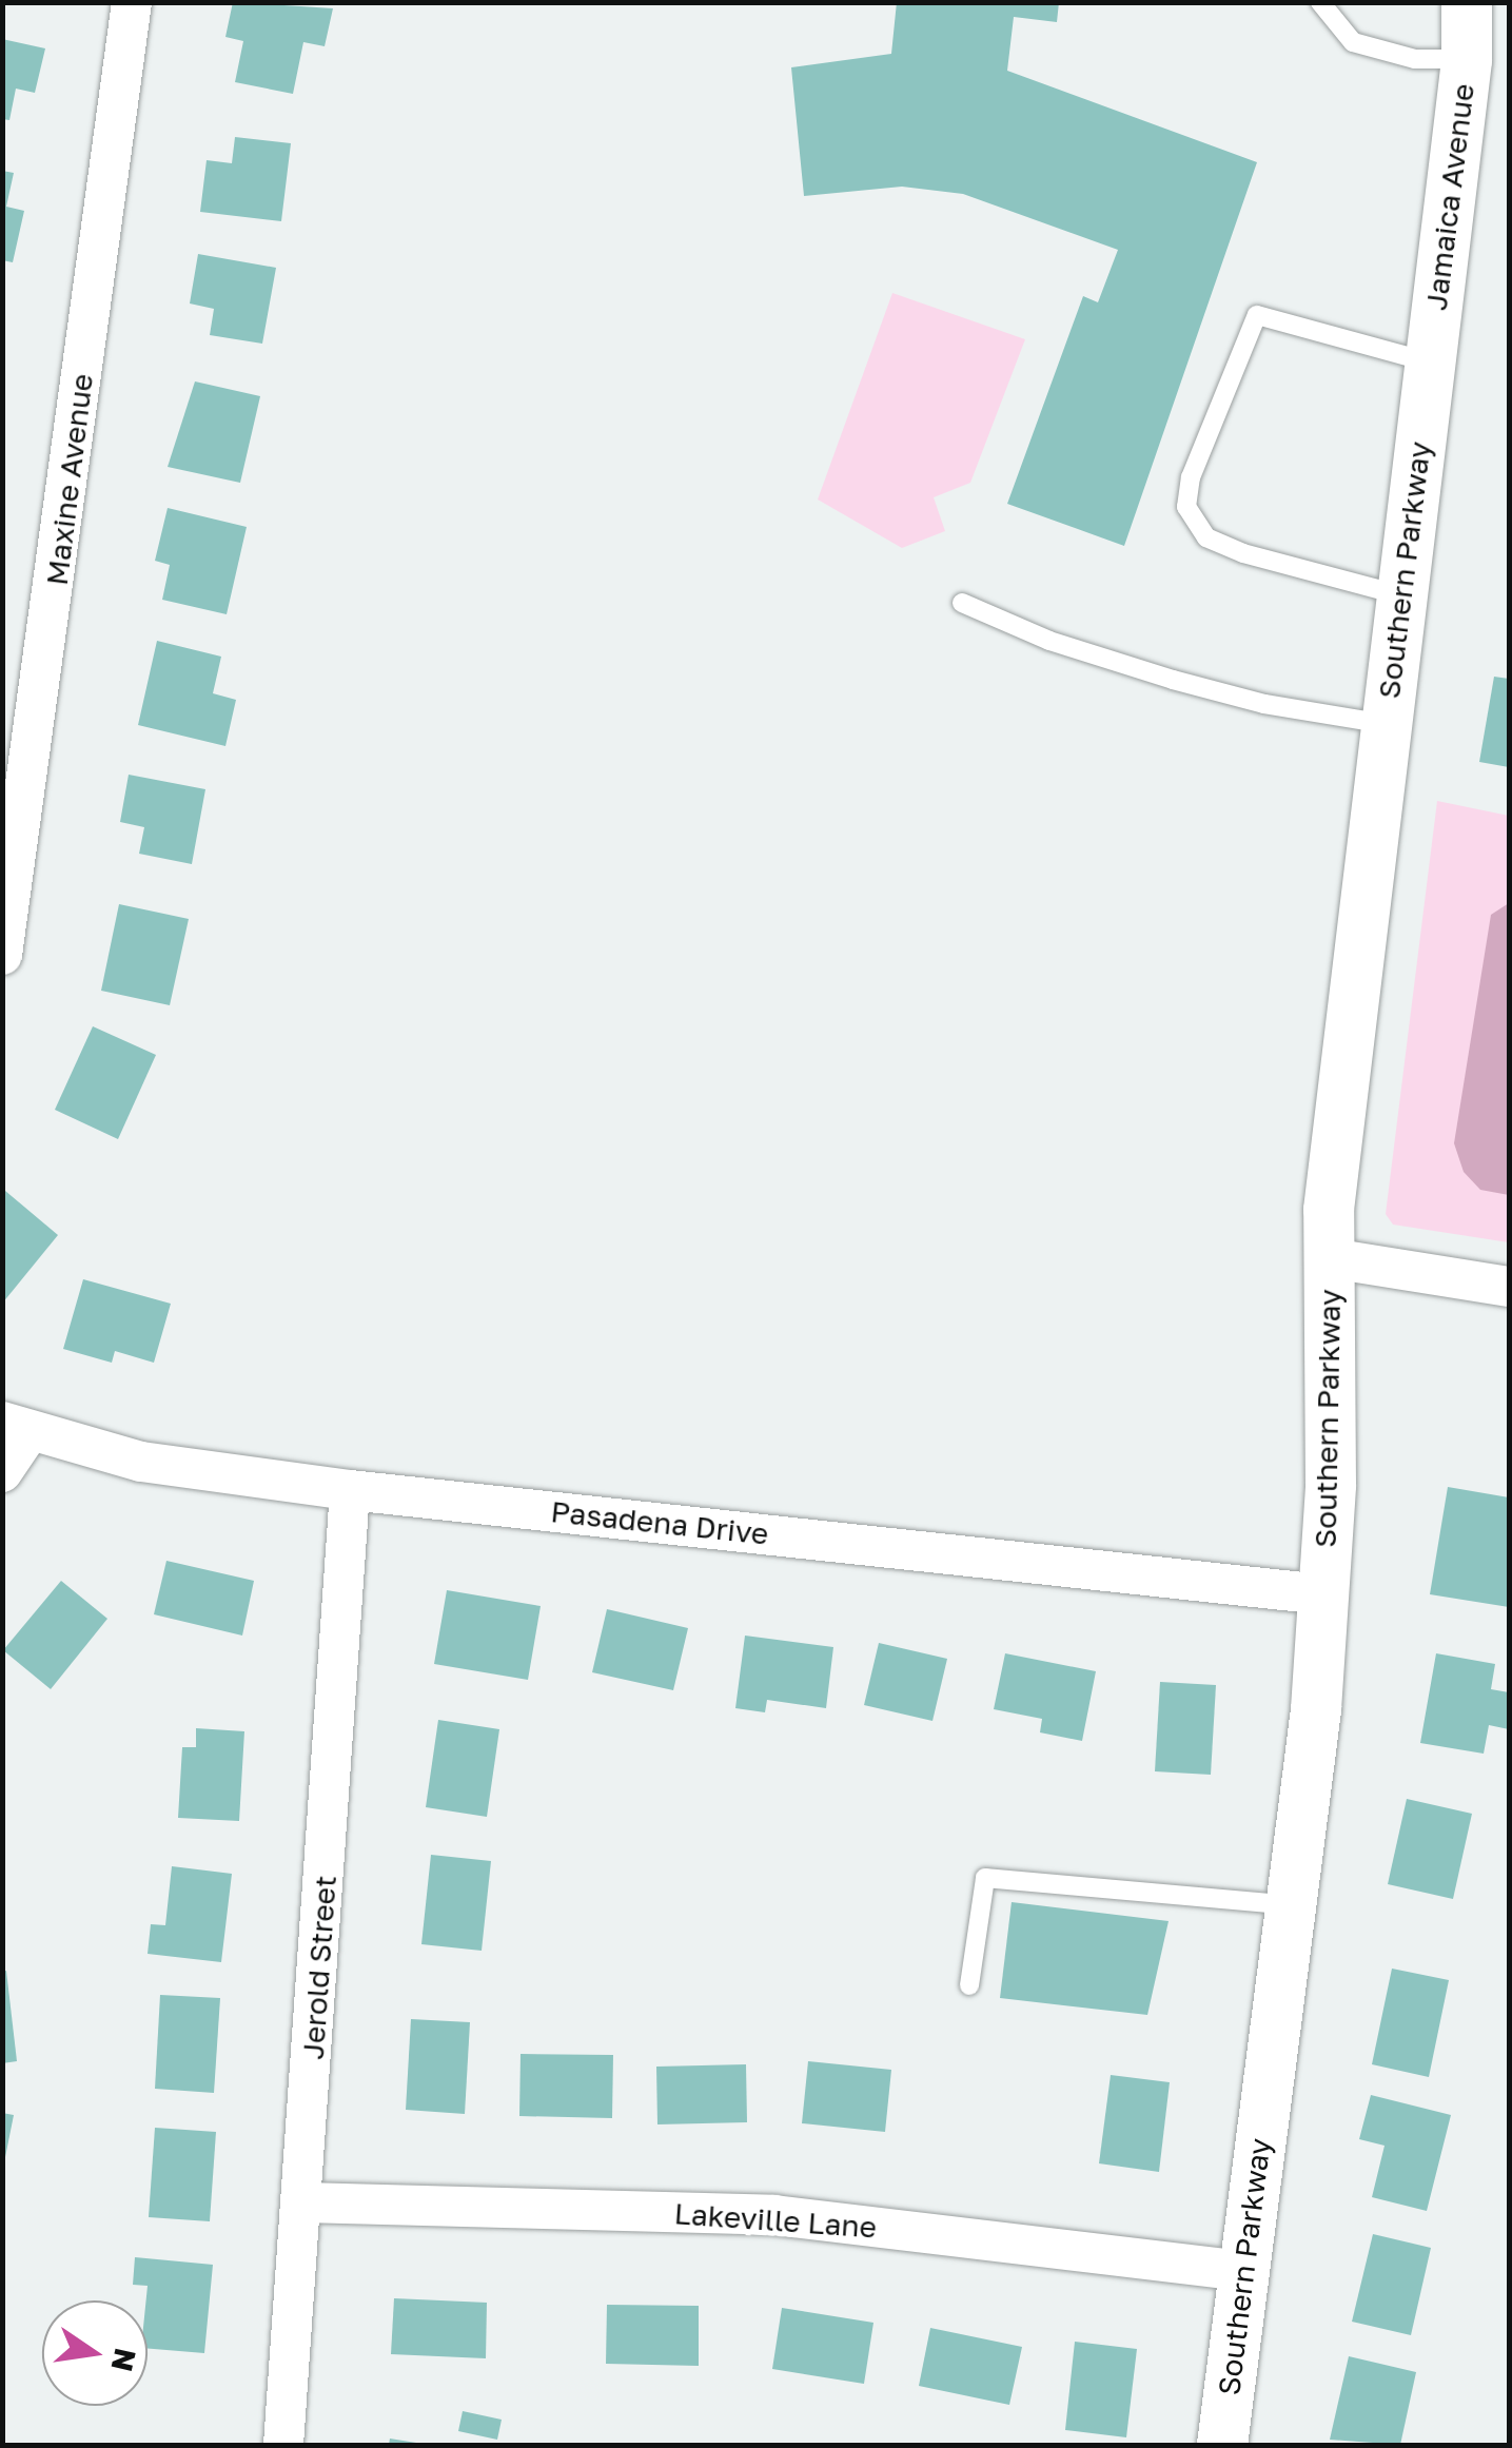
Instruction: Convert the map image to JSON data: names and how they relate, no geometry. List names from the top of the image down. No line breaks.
{"streets":{"street":["Jamaica Avenue","Maxine Avenue","Southern Parkway","Pasadena Drive","Jerold Street","Lakeville Lane"]},"crossings":[["Jamaica Avenue","Southern Parkway"],["Southern Parkway","Pasadena Drive"],["Southern Parkway","Lakeville Lane"],["Pasadena Drive","Jerold Street"],["Jerold Street","Lakeville Lane"]],"north":"right"}
